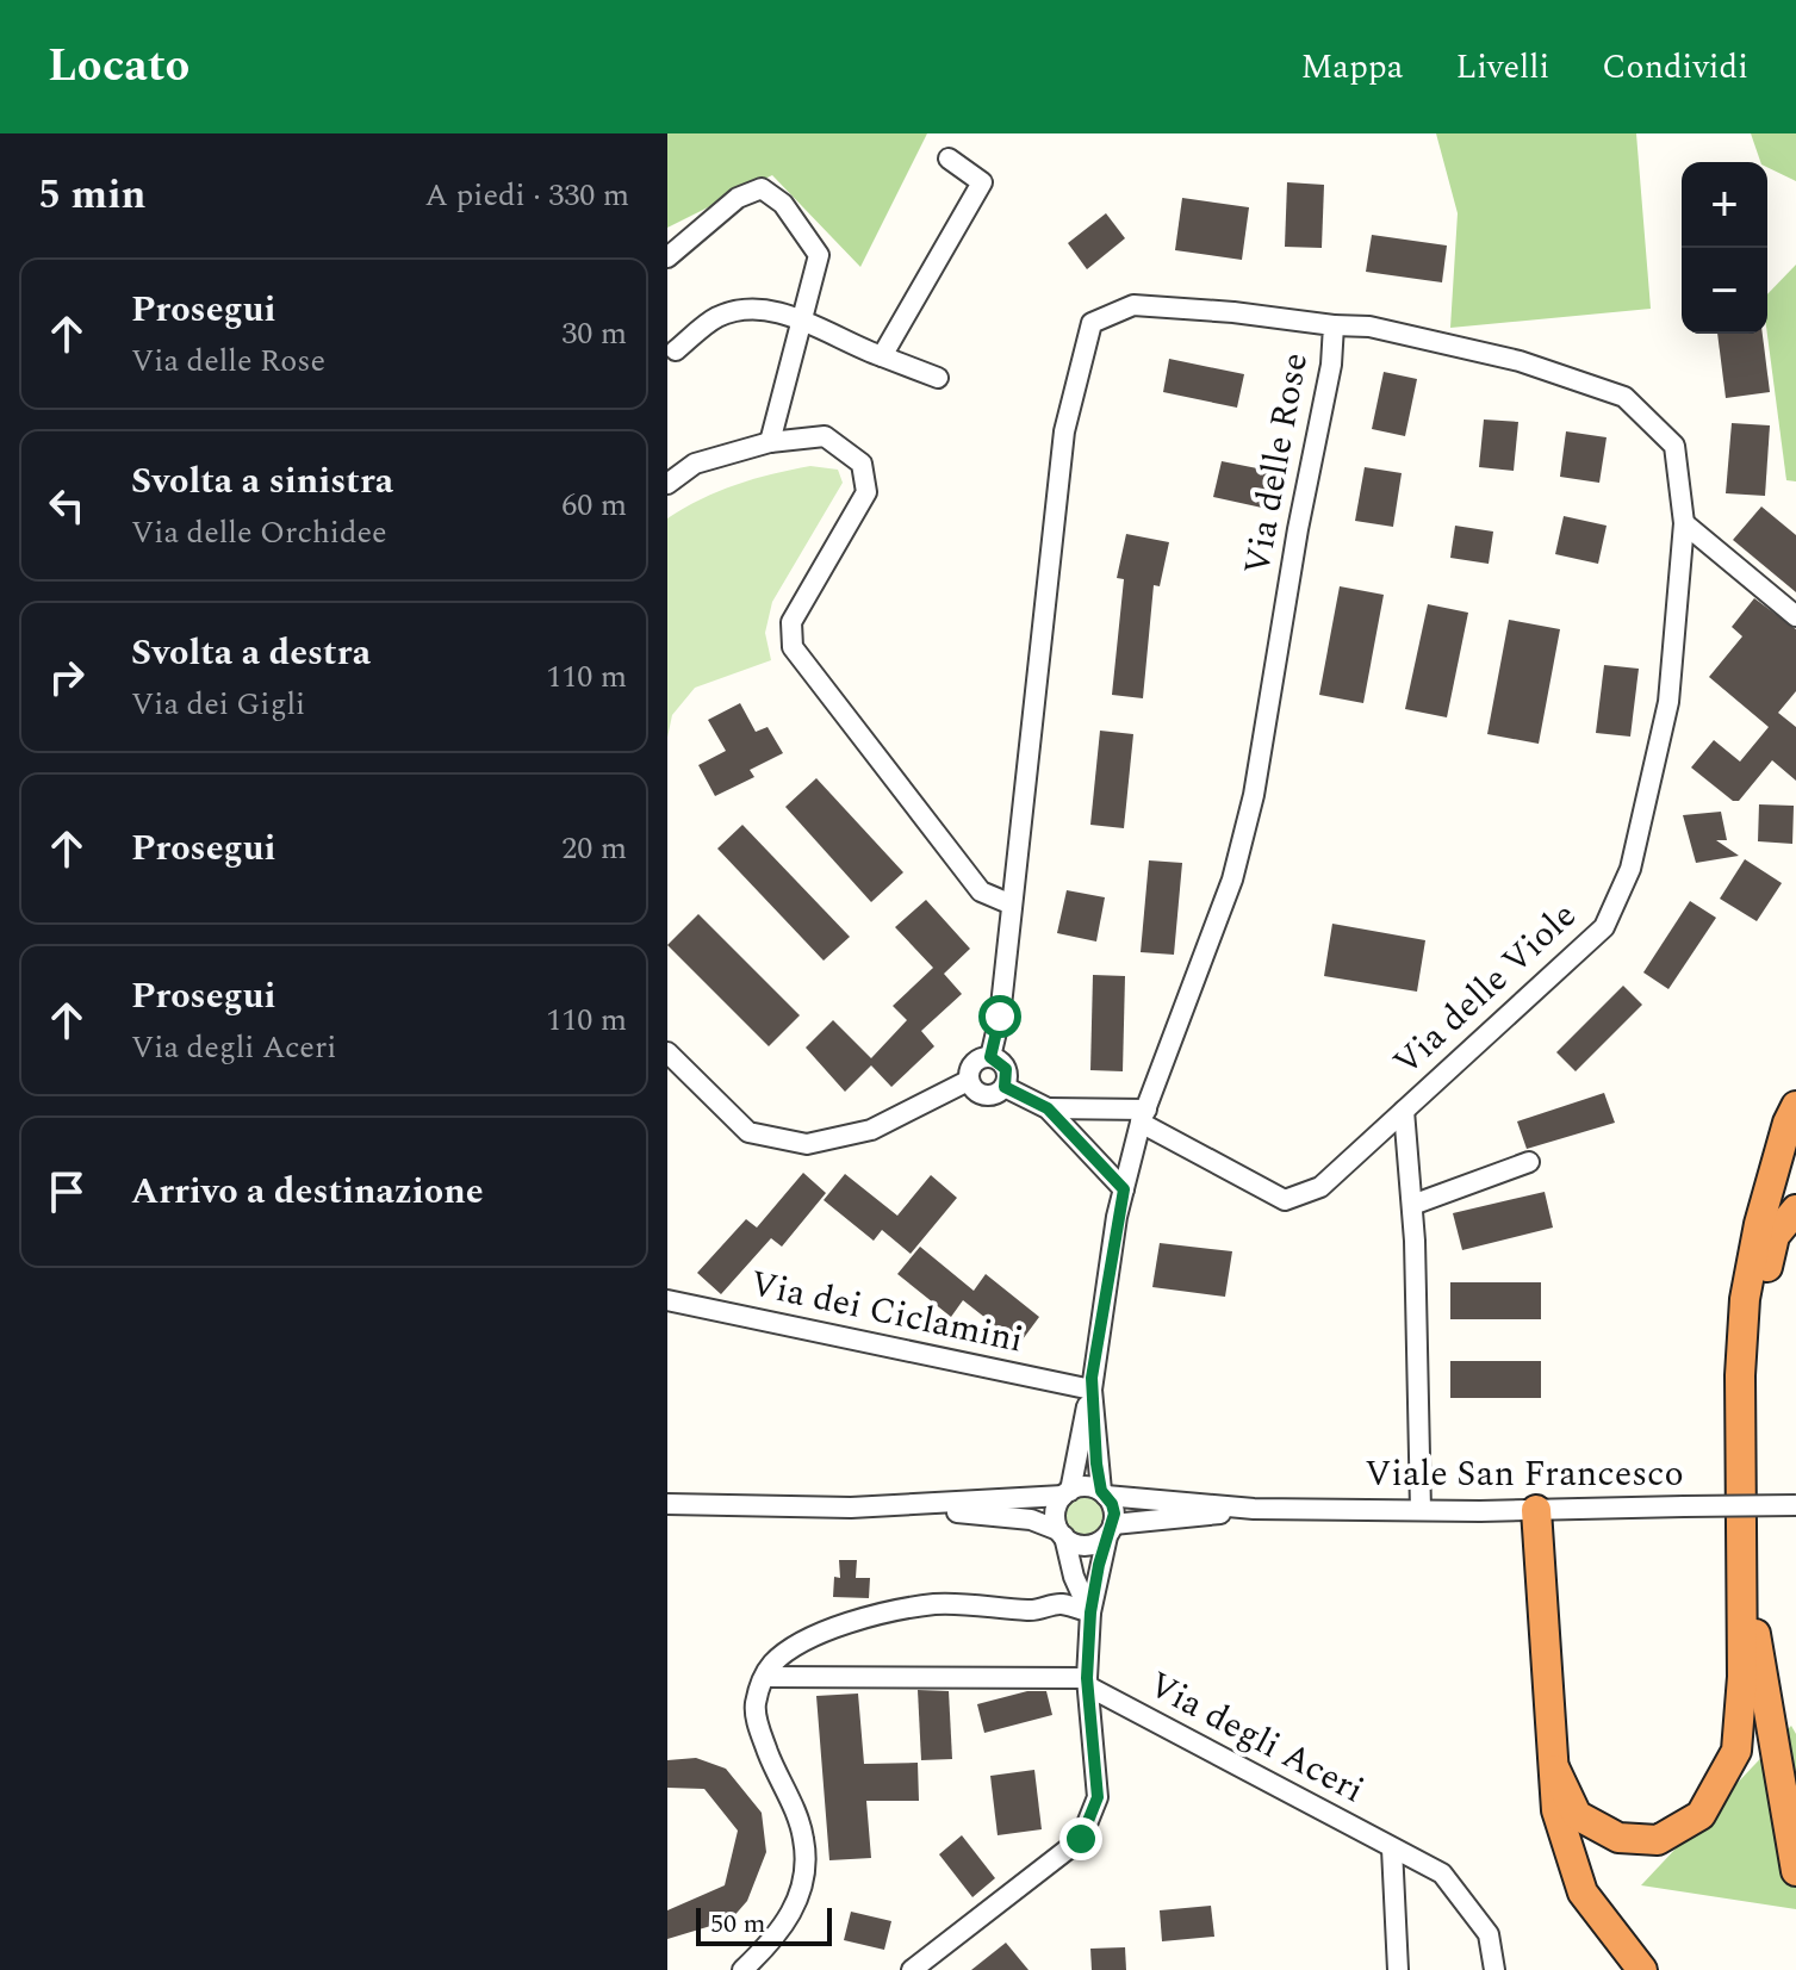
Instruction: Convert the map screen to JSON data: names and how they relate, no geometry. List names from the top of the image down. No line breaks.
{"streets":{"street":["Via delle Rose","Via delle Viole","Via dei Ciclamini","Viale San Francesco","Via degli Aceri"]},"crossings":[["Via delle Rose","Via delle Viole"],["Via delle Rose","Via dei Ciclamini"],["Via delle Viole","Viale San Francesco"],["Viale San Francesco","Via degli Aceri"]],"scale_bar":"50 m","page":{"header":"Locato","nav":["Mappa","Livelli","Condividi"],"heading":["5 min","A piedi · 330 m"],"map_buttons":["+","−"],"list":[["Prosegui","Via delle Rose","30 m"],["Svolta a sinistra","Via delle Orchidee","60 m"],["Svolta a destra","Via dei Gigli","110 m"],["Prosegui","20 m"],["Prosegui","Via degli Aceri","110 m"],"Arrivo a destinazione"],"scale":"50 m"}}
